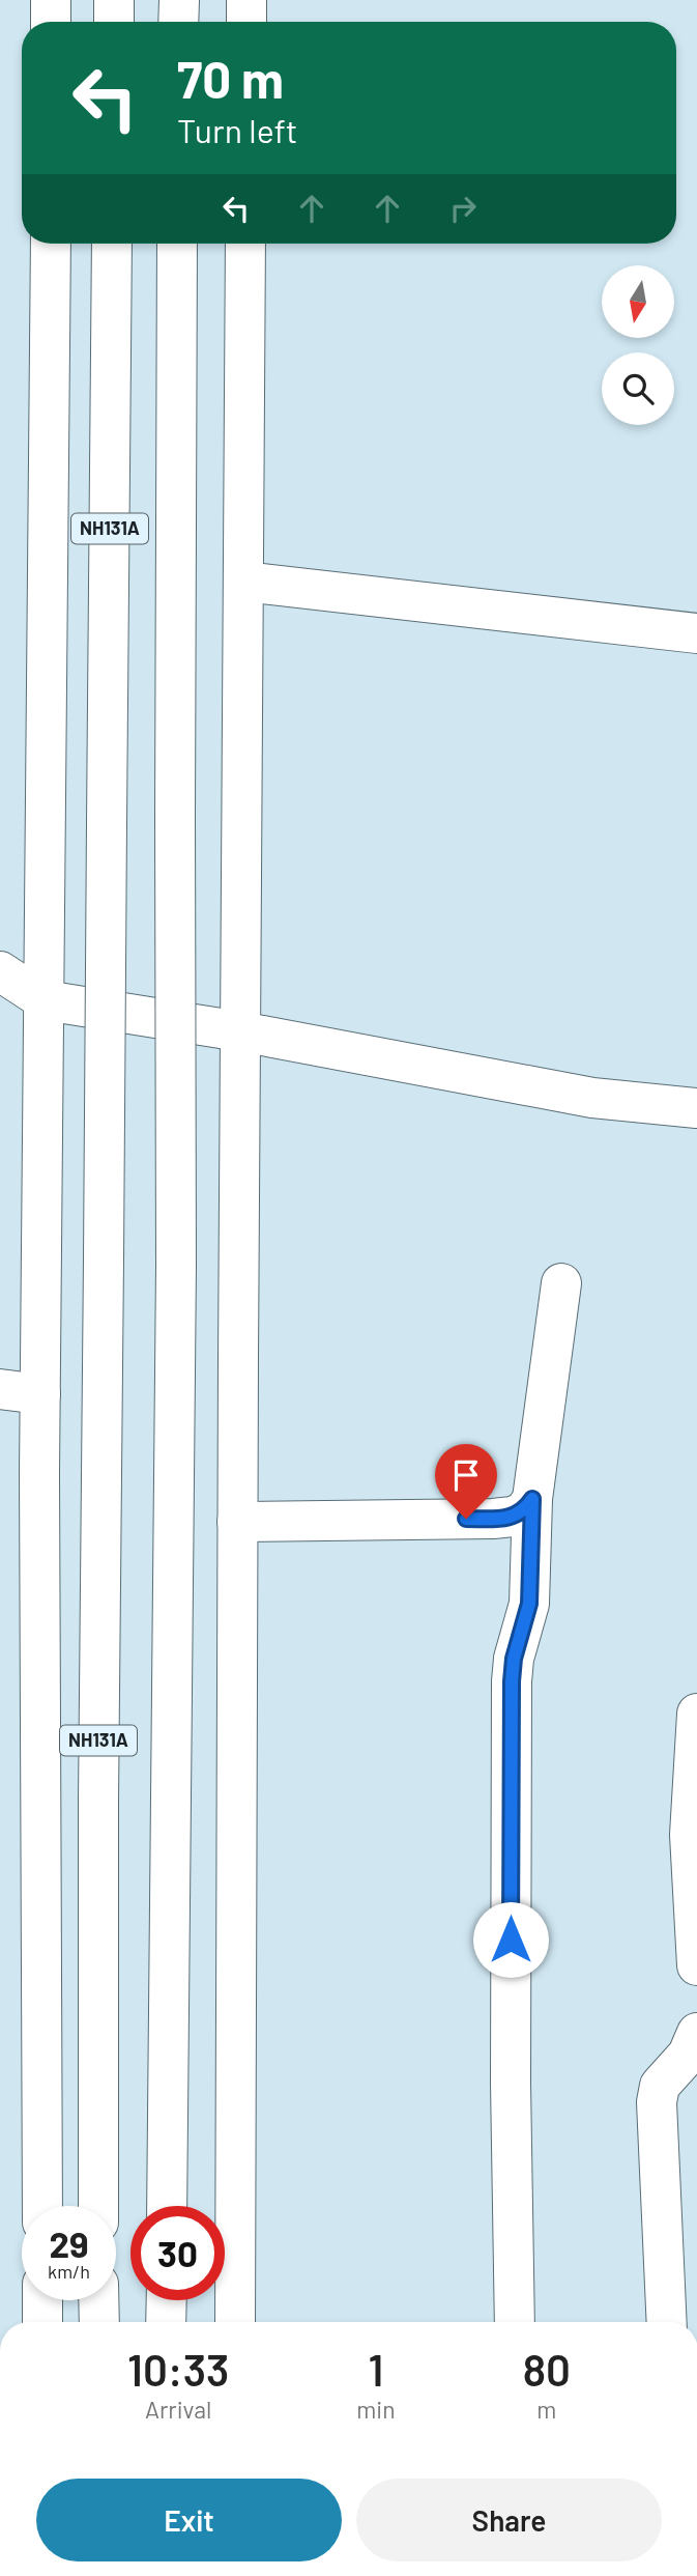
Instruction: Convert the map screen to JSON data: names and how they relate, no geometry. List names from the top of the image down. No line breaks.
{"streets":{"main road":["NH131A"]},"north":"bottom","page":{"turn":["70 m","Turn left"],"speed":"29 km/h","limit":"30","eta":["10:33","Arrival","1","min","80","m"],"buttons":["Exit","Share"]}}
